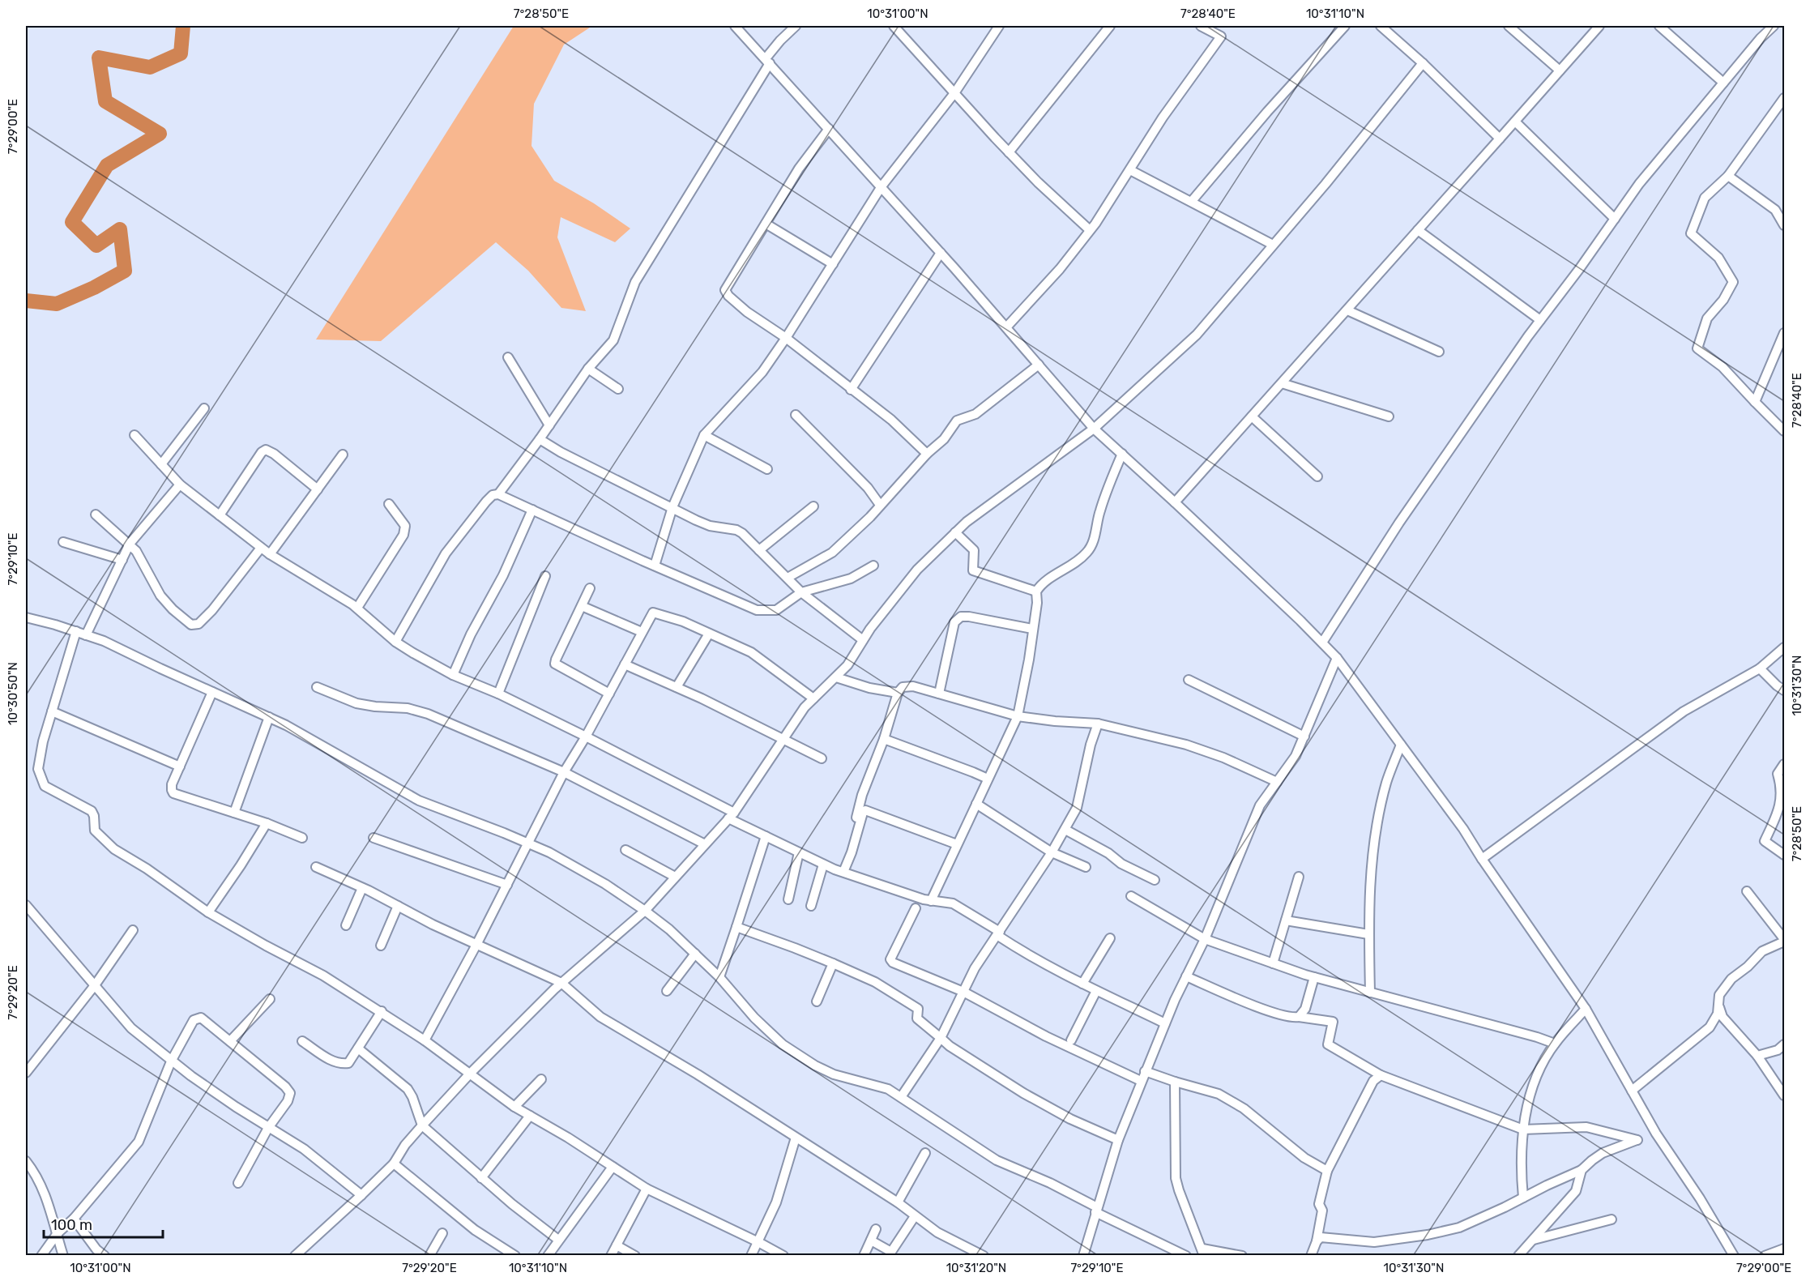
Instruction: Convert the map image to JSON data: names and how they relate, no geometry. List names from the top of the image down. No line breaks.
{"scale_bar":"100 m","coordinates":["7°28'50\"E","10°31'00\"N","7°28'40\"E","10°31'10\"N","7°29'00\"E","7°29'10\"E","10°31'30\"N","10°30'50\"N","7°29'20\"E","10°31'20\"N"]}
